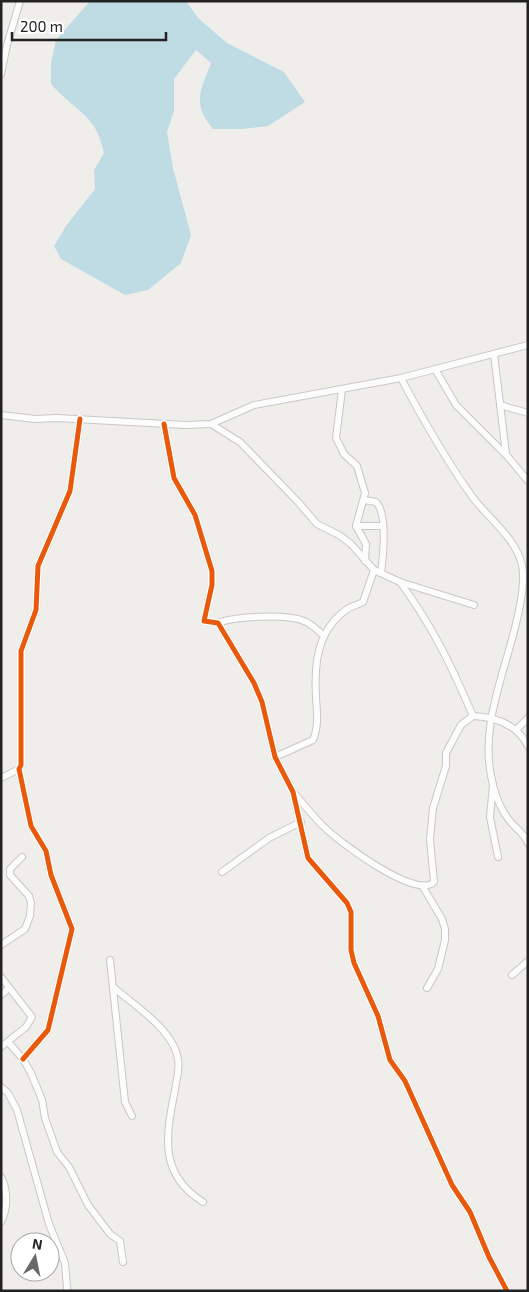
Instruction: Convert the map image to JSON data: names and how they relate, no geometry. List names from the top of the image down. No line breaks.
{"scale_bar":"200 m","north":"top"}
